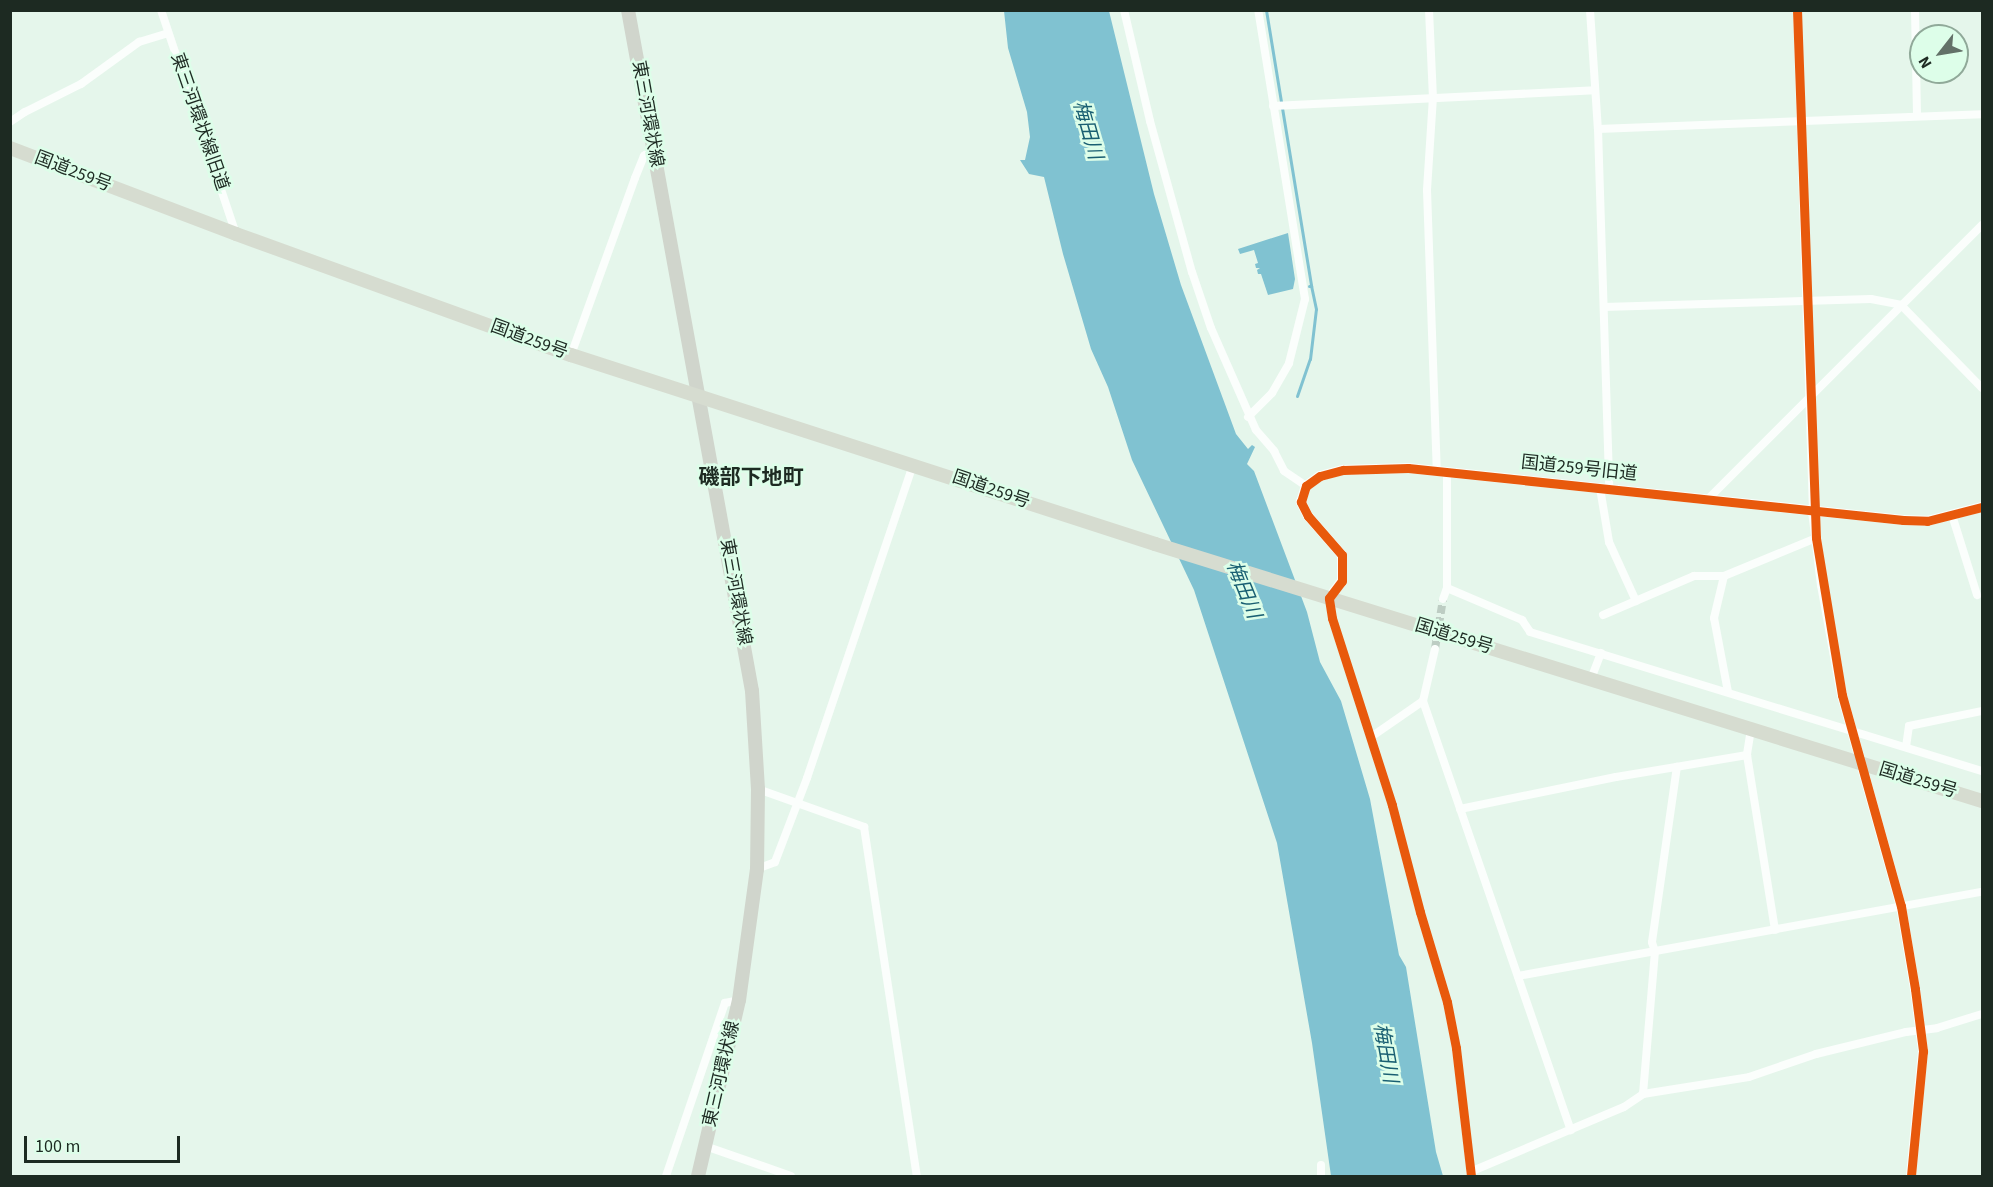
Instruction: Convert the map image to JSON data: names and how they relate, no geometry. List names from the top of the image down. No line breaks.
{"streets":{"highway":["国道259号"],"main road":["東三河環状線"],"street":["東三河環状線旧道","国道259号旧道"]},"crossings":[["東三河環状線","国道259号"],["東三河環状線旧道","国道259号"]],"districts":["磯部下地町"],"water":["梅田川"],"scale_bar":"100 m","north":"bottom left"}
